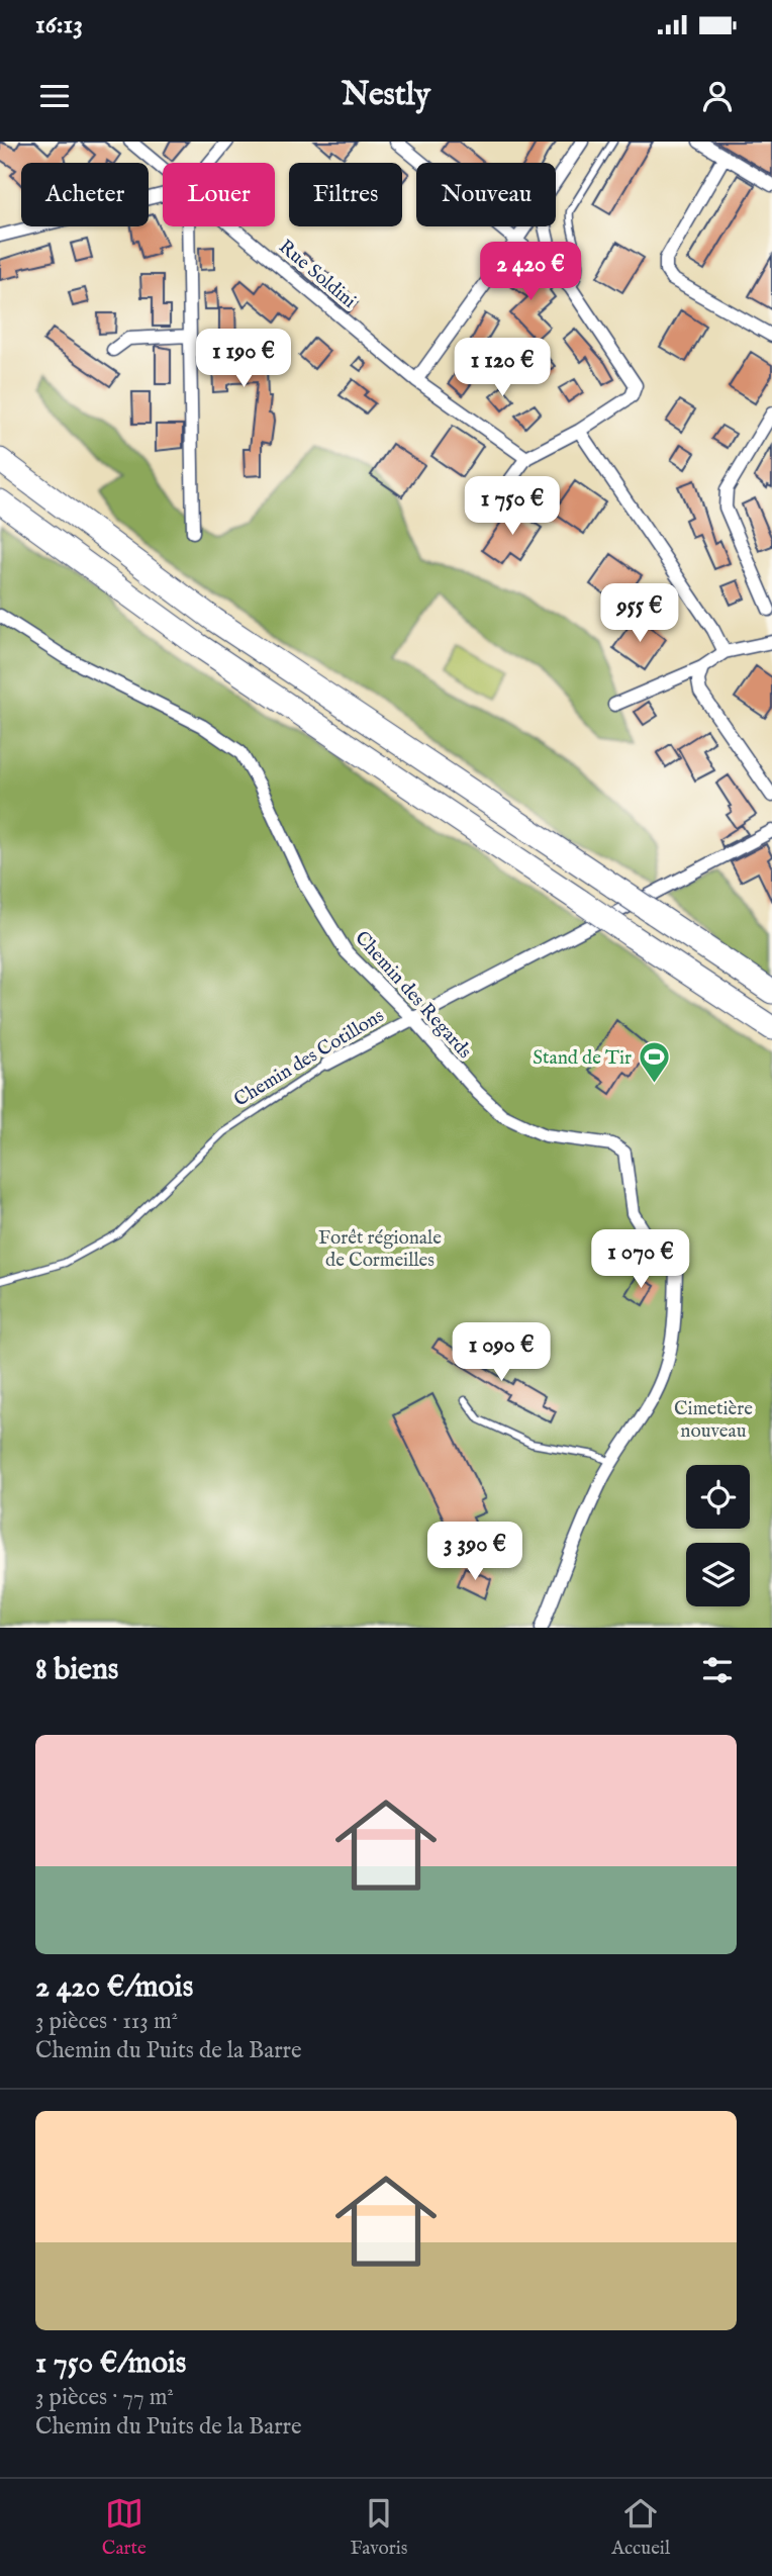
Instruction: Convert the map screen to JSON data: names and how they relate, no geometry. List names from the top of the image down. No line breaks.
{"streets":{"street":["Rue Soldini","Chemin des Regards","Chemin des Cotillons"]},"crossings":[["Chemin des Regards","Chemin des Cotillons"]],"parks":["Forêt régionale de Cormeilles","Cimetière nouveau"],"places":{"sports":["Stand de Tir"]},"page":{"status":"16:13","header":"Nestly","chip":["Acheter","Louer","Filtres","Nouveau"],"price":["2 420 €","1 190 €","1 120 €","1 750 €","955 €","1 070 €","1 090 €","3 390 €"],"heading":"8 biens","list":[{"name":"2 420 €/mois","note":"3 pièces · 113 m² · Chemin du Puits de la Barre"},{"name":"1 750 €/mois","note":"3 pièces · 77 m² · Chemin du Puits de la Barre"}],"tabs":["Carte","Favoris","Accueil"]}}
